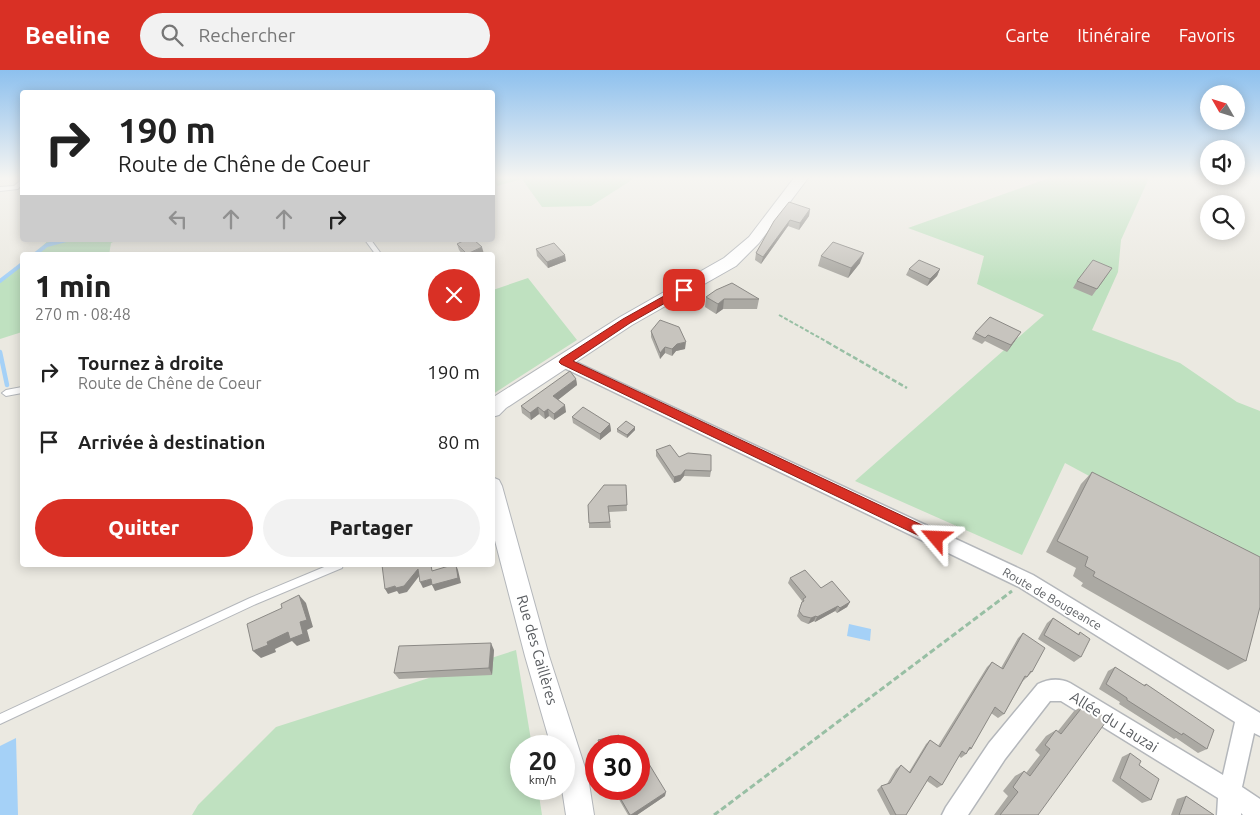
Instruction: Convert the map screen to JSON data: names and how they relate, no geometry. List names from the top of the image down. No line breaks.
{"streets":{"street":["Route de Bougeance","Rue des Caillères","Allée du Lauzai"]},"north":"top left","page":{"header":"Beeline","search":"Rechercher","nav":["Carte","Itinéraire","Favoris"],"turn":["190 m","Route de Chêne de Coeur"],"heading":["1 min","270 m · 08:48"],"list":[{"name":"Tournez à droite","note":"Route de Chêne de Coeur","value":"190 m"},{"name":"Arrivée à destination","value":"80 m"}],"buttons":["Quitter","Partager"],"speed":"20 km/h","limit":"30"}}
